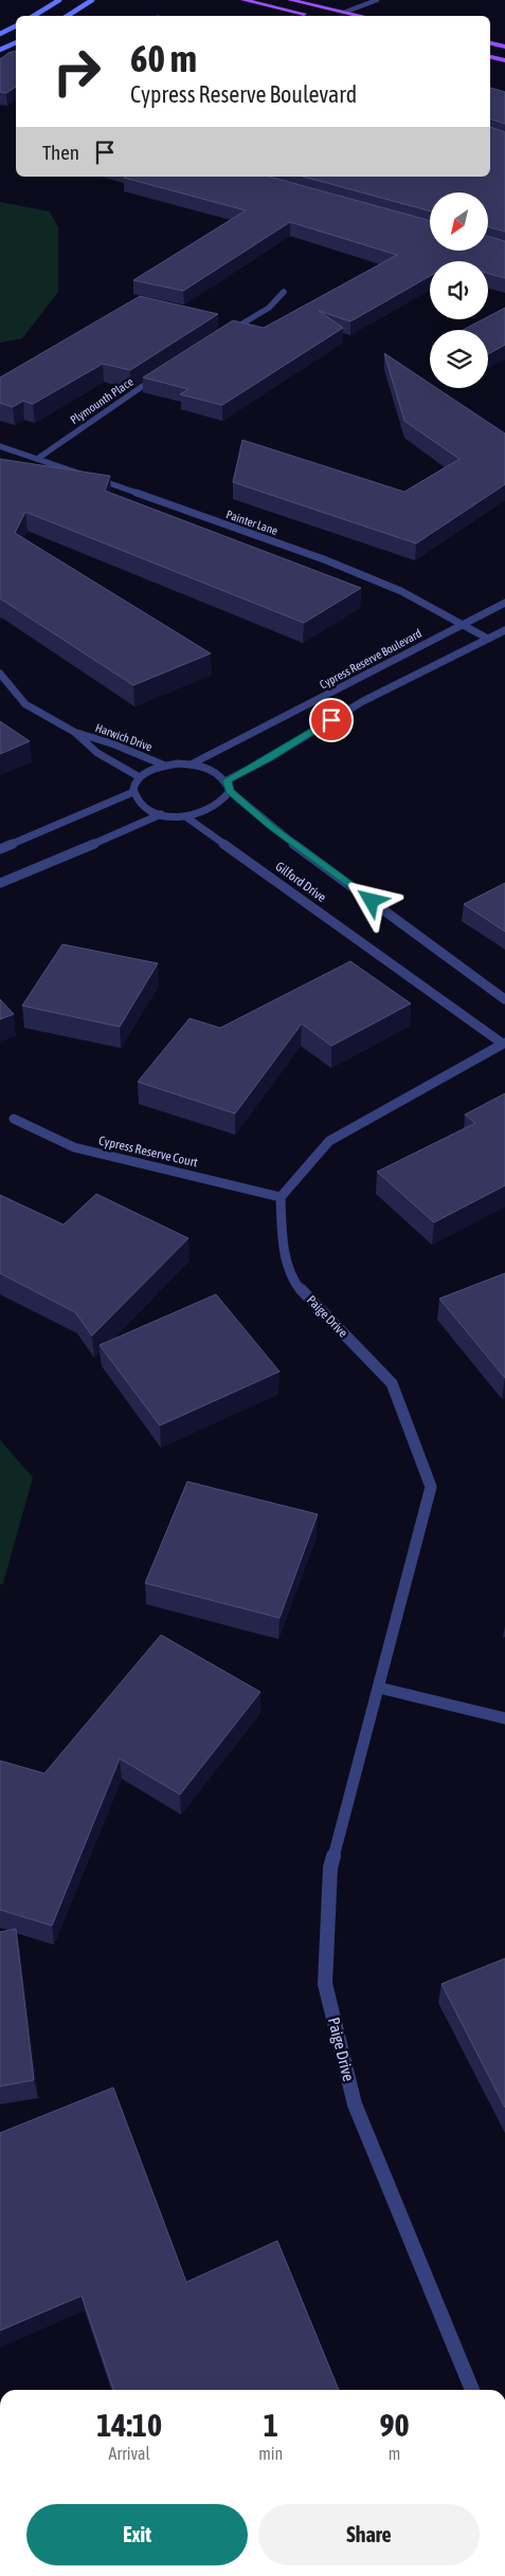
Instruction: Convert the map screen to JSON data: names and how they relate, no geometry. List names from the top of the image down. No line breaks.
{"streets":{"street":["Plymounth Place","Painter Lane","Cypress Reserve Boulevard","Harwich Drive","Gilford Drive","Cypress Reserve Court","Paige Drive"]},"crossings":[["Plymounth Place","Painter Lane"],["Painter Lane","Cypress Reserve Boulevard"],["Cypress Reserve Court","Paige Drive"]],"north":"bottom left","page":{"turn":["60 m","Cypress Reserve Boulevard"],"then":"Then","eta":["14:10","Arrival","1","min","90","m"],"buttons":["Exit","Share"]}}
